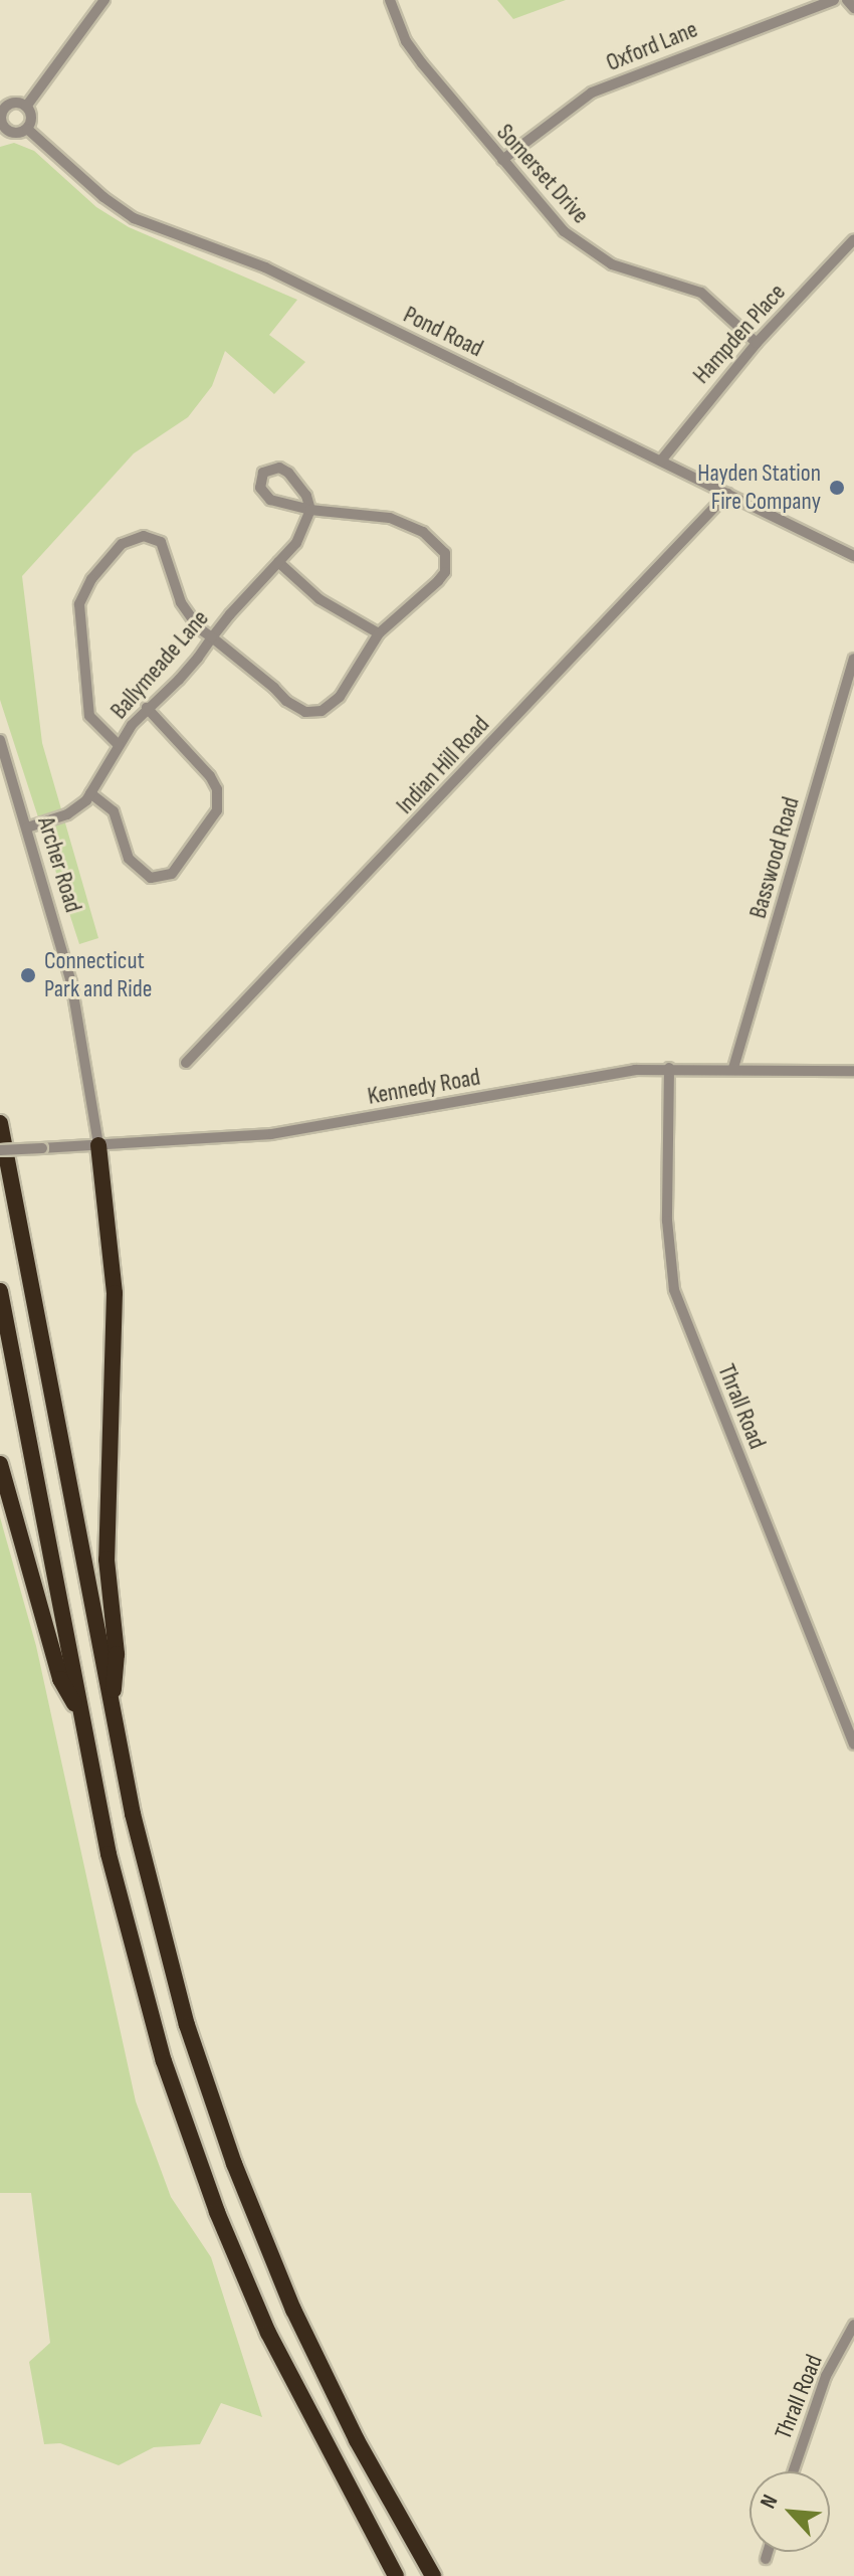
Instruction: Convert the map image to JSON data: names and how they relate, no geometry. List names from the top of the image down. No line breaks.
{"streets":{"street":["Oxford Lane","Somerset Drive","Pond Road","Hampden Place","Ballymeade Lane","Indian Hill Road","Basswood Road","Archer Road","Kennedy Road","Thrall Road"]},"crossings":[["Oxford Lane","Somerset Drive"],["Somerset Drive","Hampden Place"],["Pond Road","Hampden Place"],["Pond Road","Indian Hill Road"],["Ballymeade Lane","Archer Road"],["Basswood Road","Kennedy Road"],["Archer Road","Kennedy Road"],["Kennedy Road","Thrall Road"]],"places":["Hayden Station Fire Company","Connecticut Park and Ride"],"north":"top left"}
